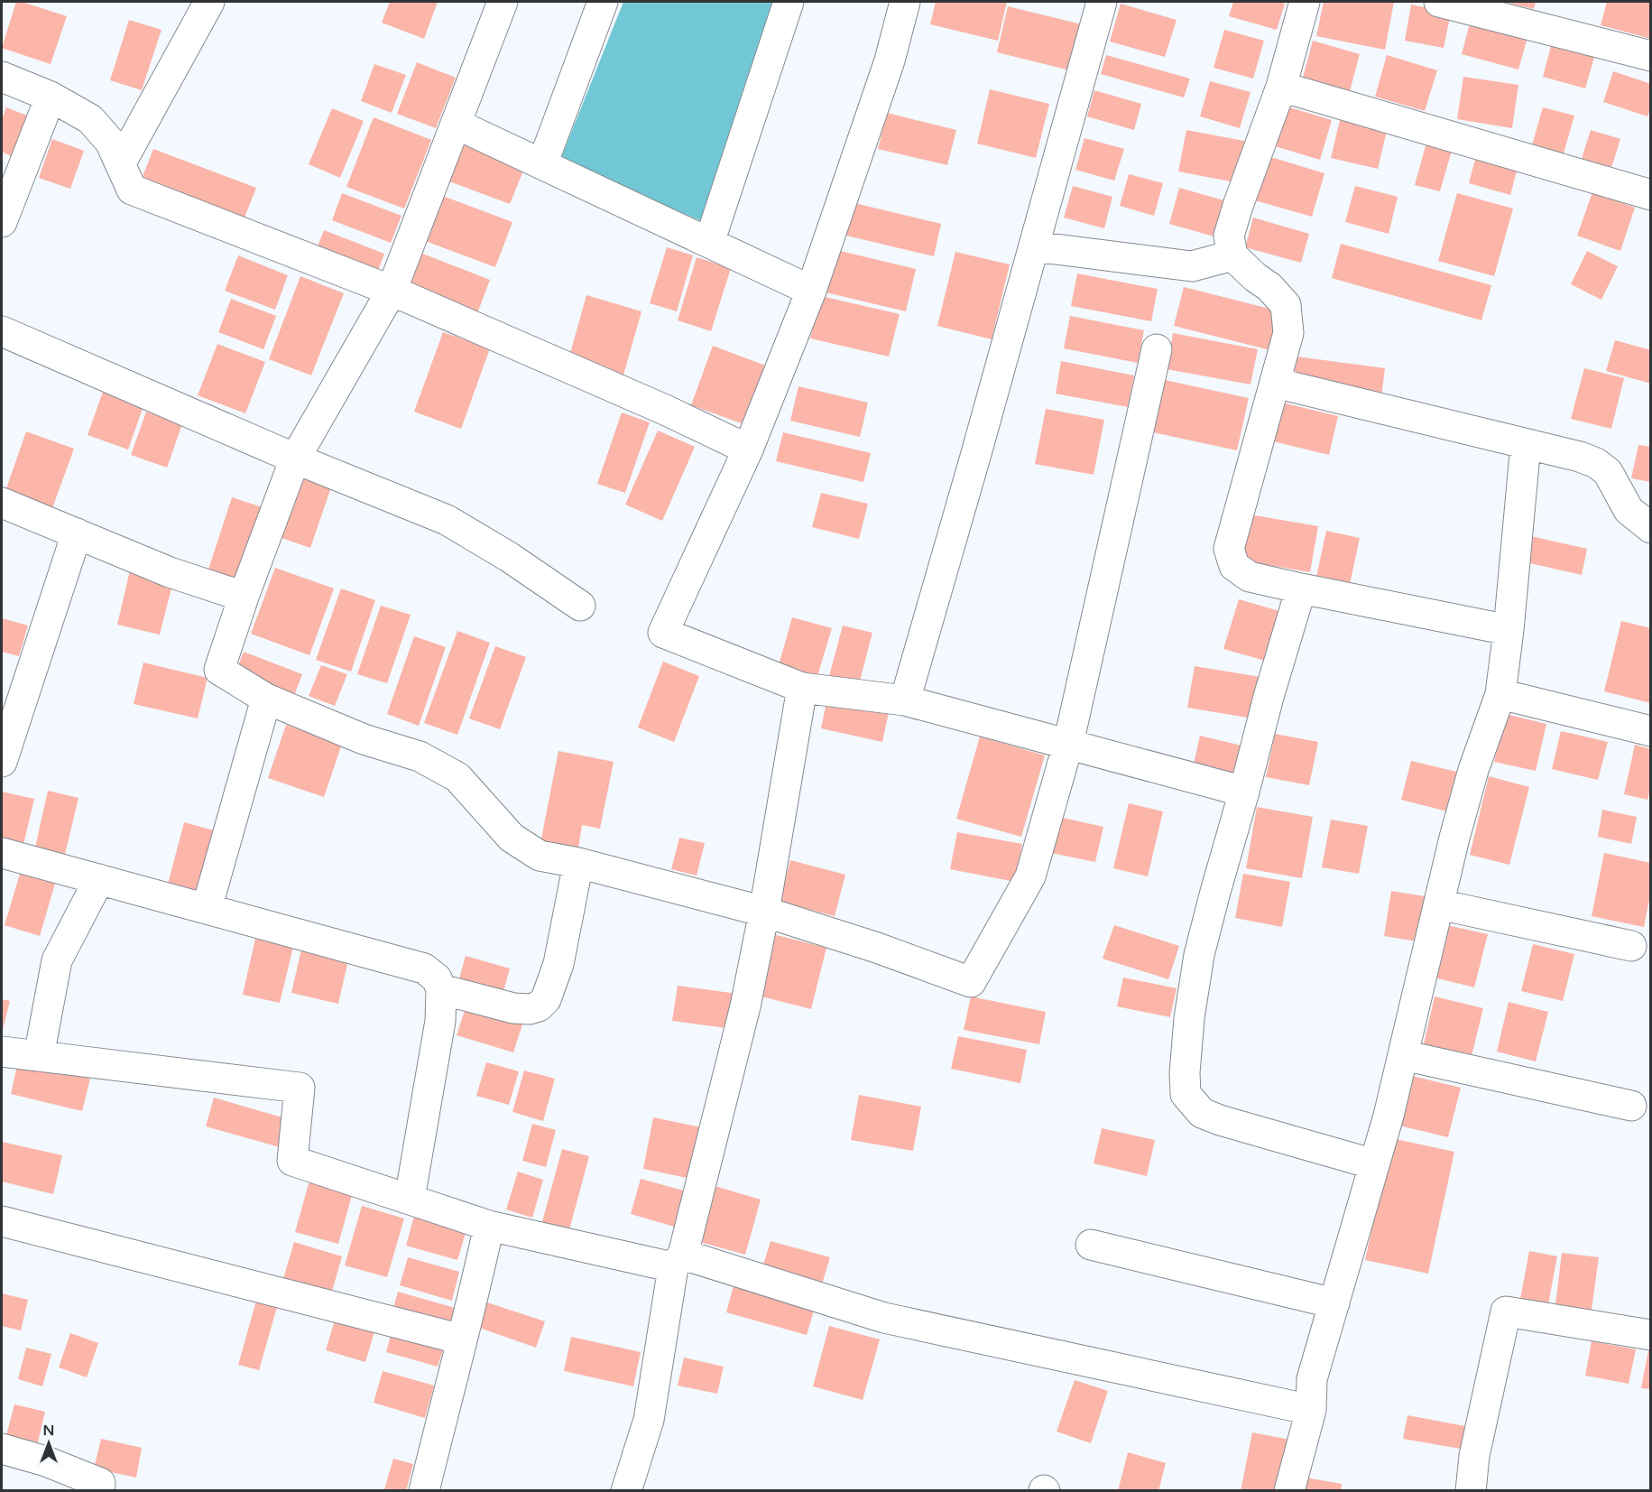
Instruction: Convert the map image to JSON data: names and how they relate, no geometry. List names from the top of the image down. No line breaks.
{"north":"top"}
